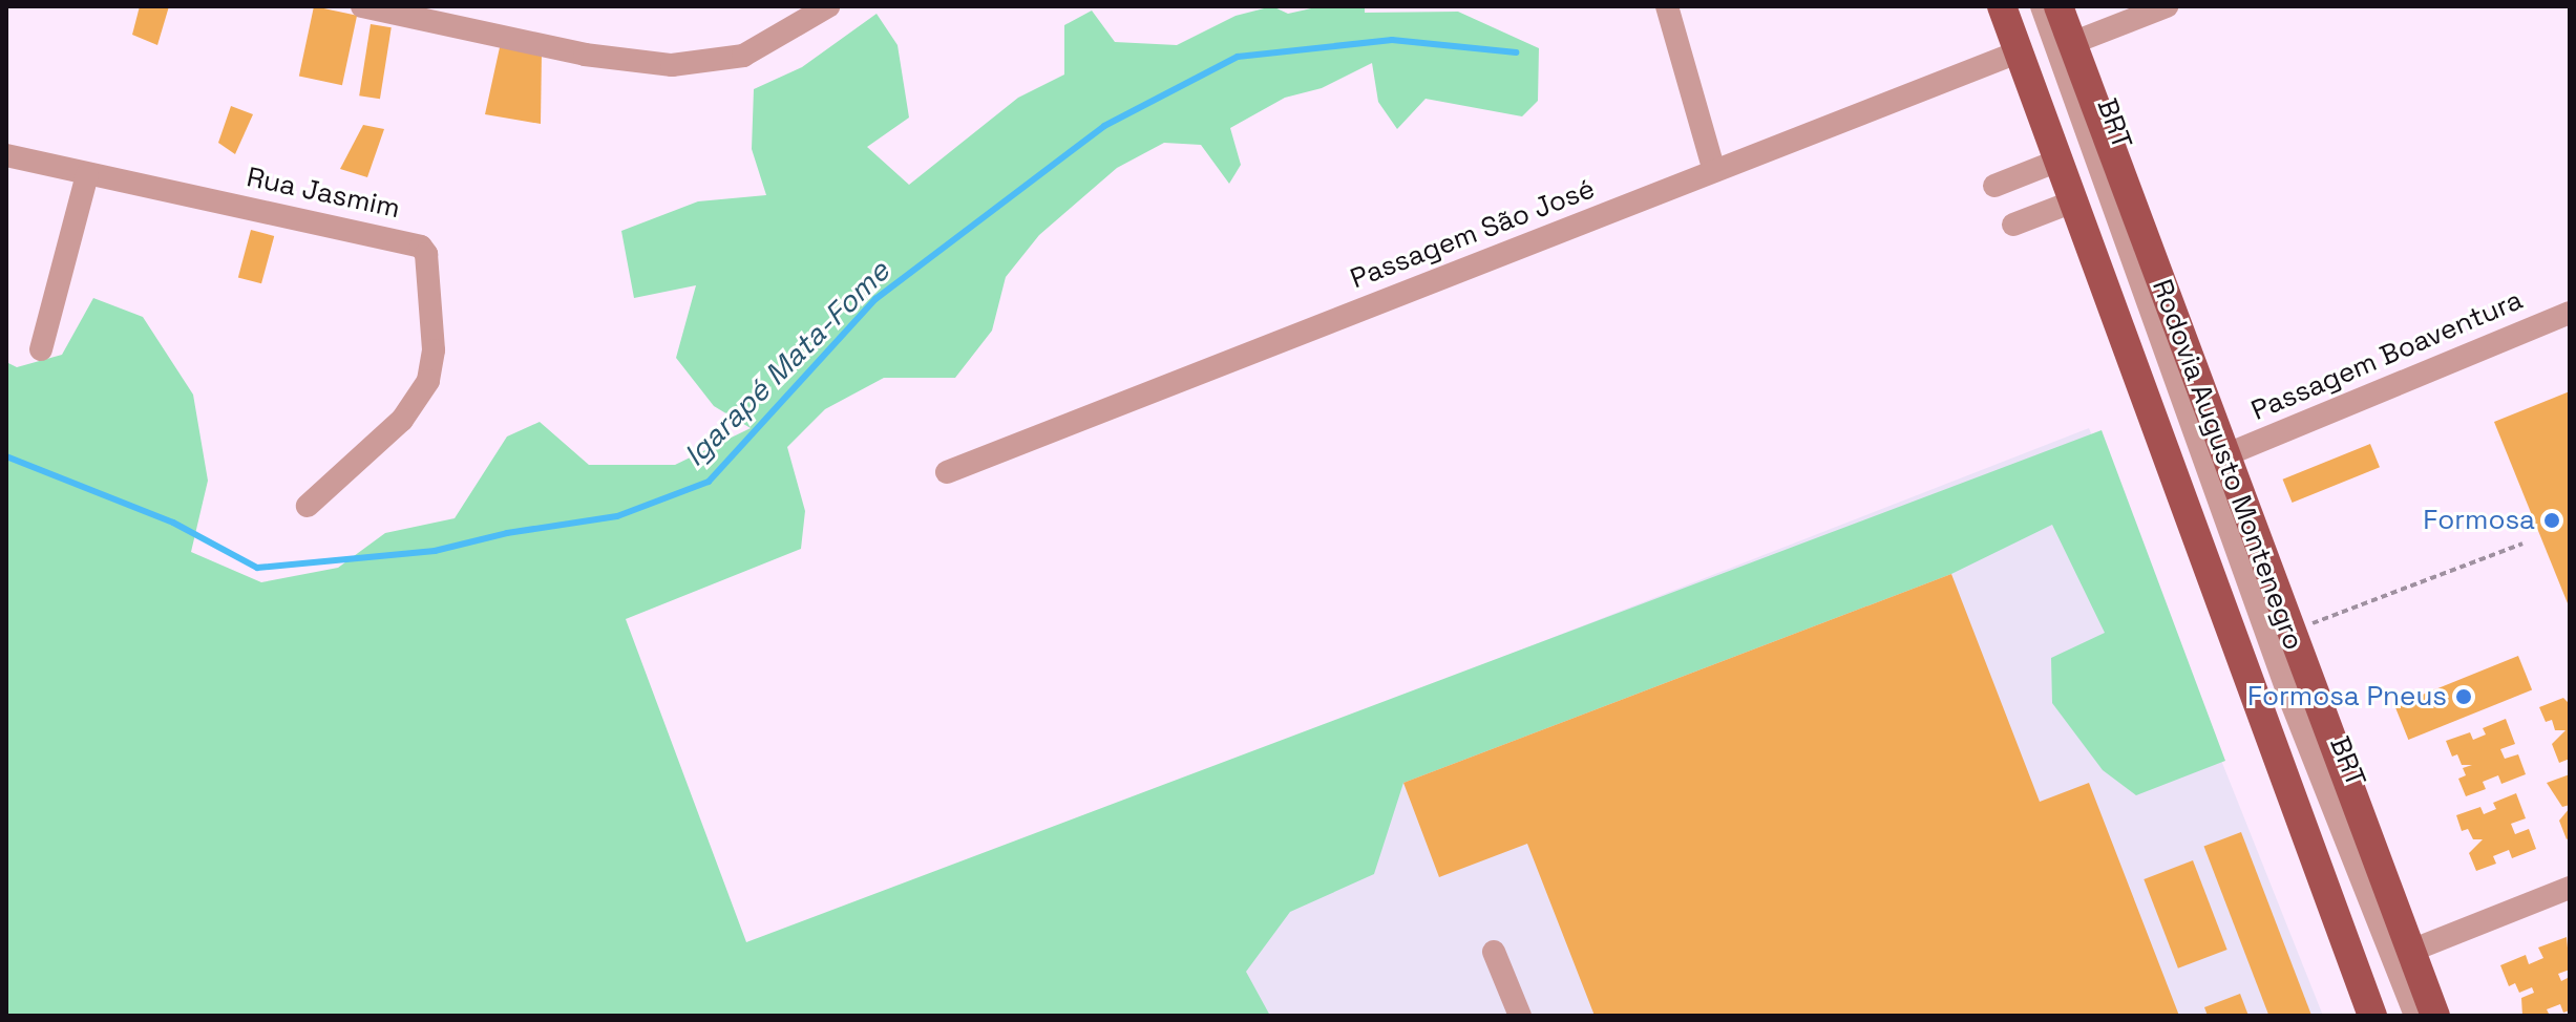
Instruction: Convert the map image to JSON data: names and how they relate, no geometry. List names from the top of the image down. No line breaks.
{"streets":{"main road":["Rodovia Augusto Montenegro"],"street":["BRT","Rua Jasmim","Passagem São José","Passagem Boaventura"]},"crossings":[["Passagem São José","Rodovia Augusto Montenegro"],["Passagem Boaventura","Rodovia Augusto Montenegro"]],"water":["Igarapé Mata-Fome"],"places":["Formosa","Formosa Pneus"]}
